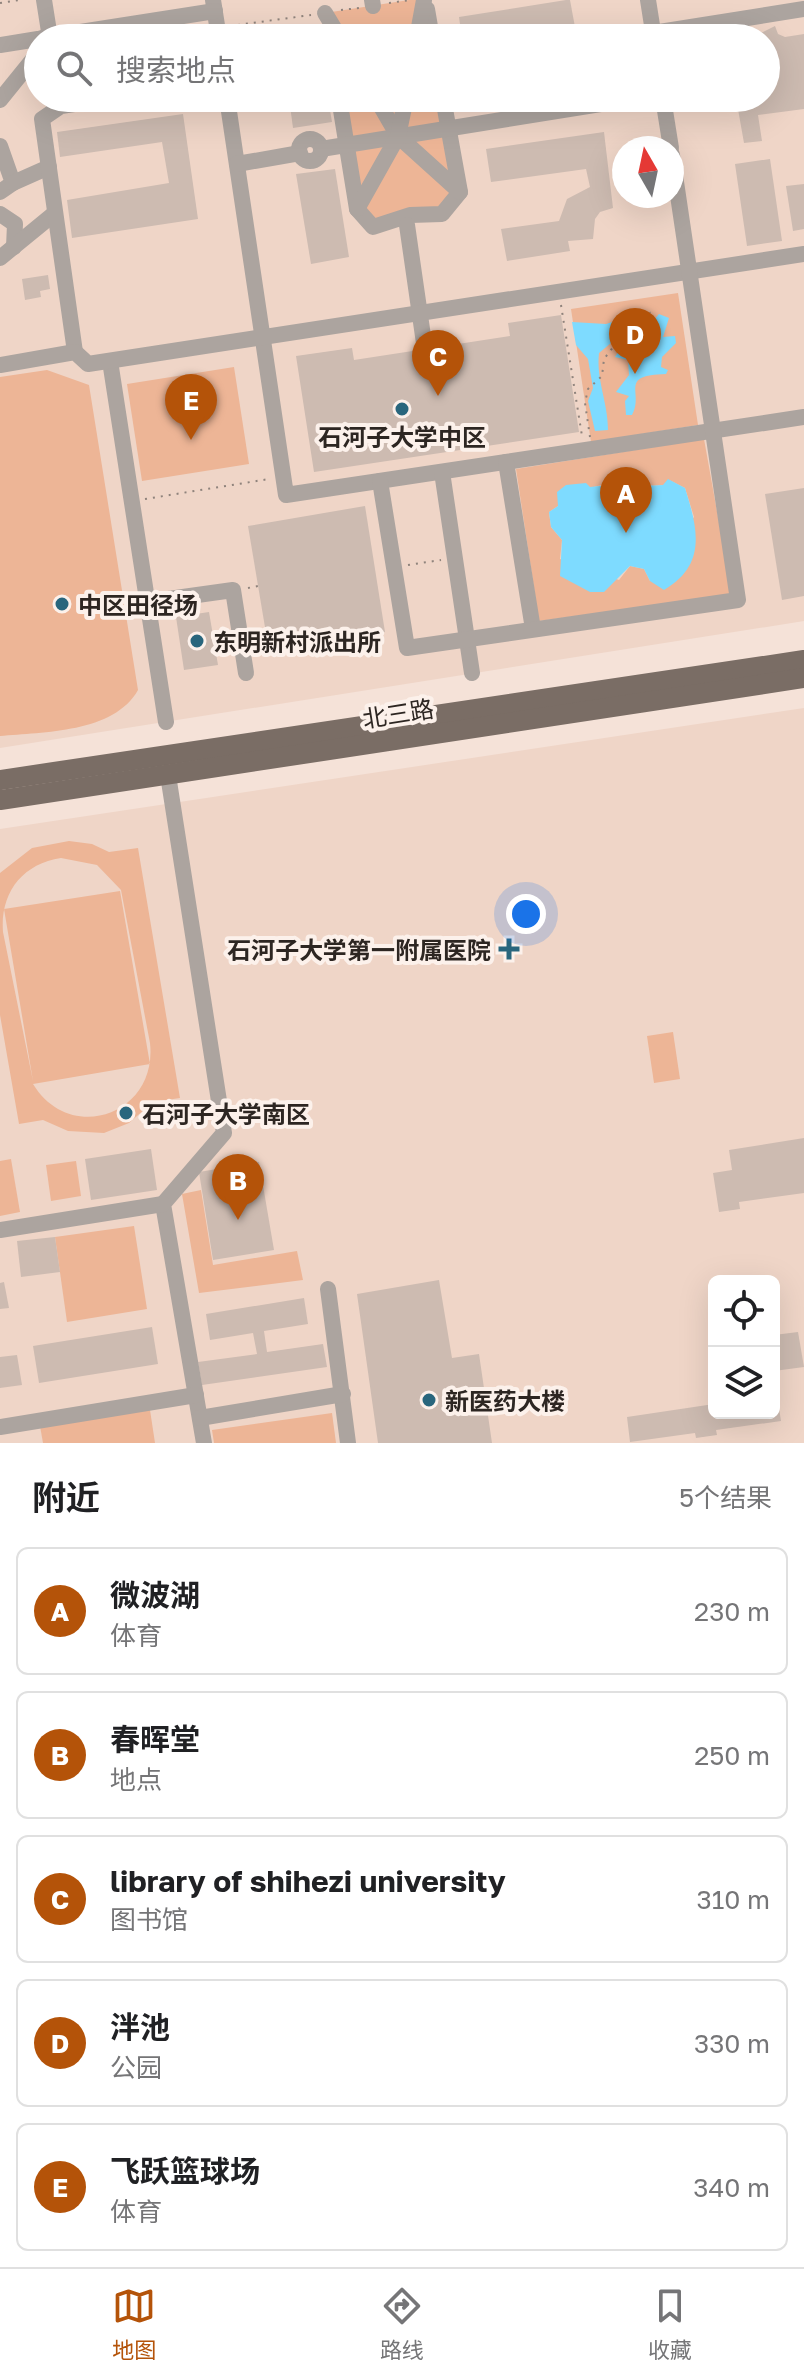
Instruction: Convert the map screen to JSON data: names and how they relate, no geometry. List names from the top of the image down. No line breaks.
{"streets":{"main road":["北三路"]},"places":{"other":["石河子大学中区","中区田径场","东明新村派出所","石河子大学南区","新医药大楼"],"health":["石河子大学第一附属医院"]},"north":"top","page":{"search":"搜索地点","pins":["D","C","E","A","B"],"heading":["附近","5个结果"],"list":[{"mark":"A","name":"微波湖","note":"体育","value":"230 m"},{"mark":"B","name":"春晖堂","note":"地点","value":"250 m"},{"mark":"C","name":"library of shihezi university","note":"图书馆","value":"310 m"},{"mark":"D","name":"泮池","note":"公园","value":"330 m"},{"mark":"E","name":"飞跃篮球场","note":"体育","value":"340 m"}],"nav":["地图","路线","收藏"]}}
